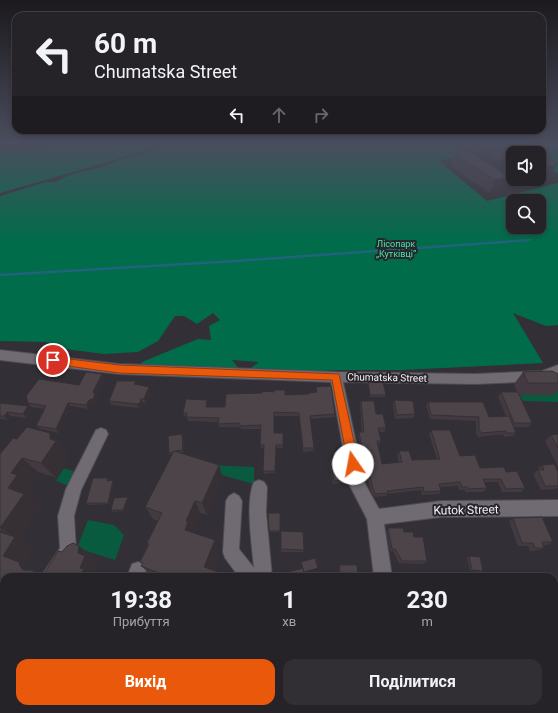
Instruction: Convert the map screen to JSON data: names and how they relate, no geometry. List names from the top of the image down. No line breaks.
{"streets":{"street":["Chumatska Street","Kutok Street"]},"parks":["Лісопарк „Кутківці“"],"page":{"turn":["60 m","Chumatska Street"],"eta":["19:38","Прибуття","1","хв","230","m"],"buttons":["Вихід","Поділитися"]}}
